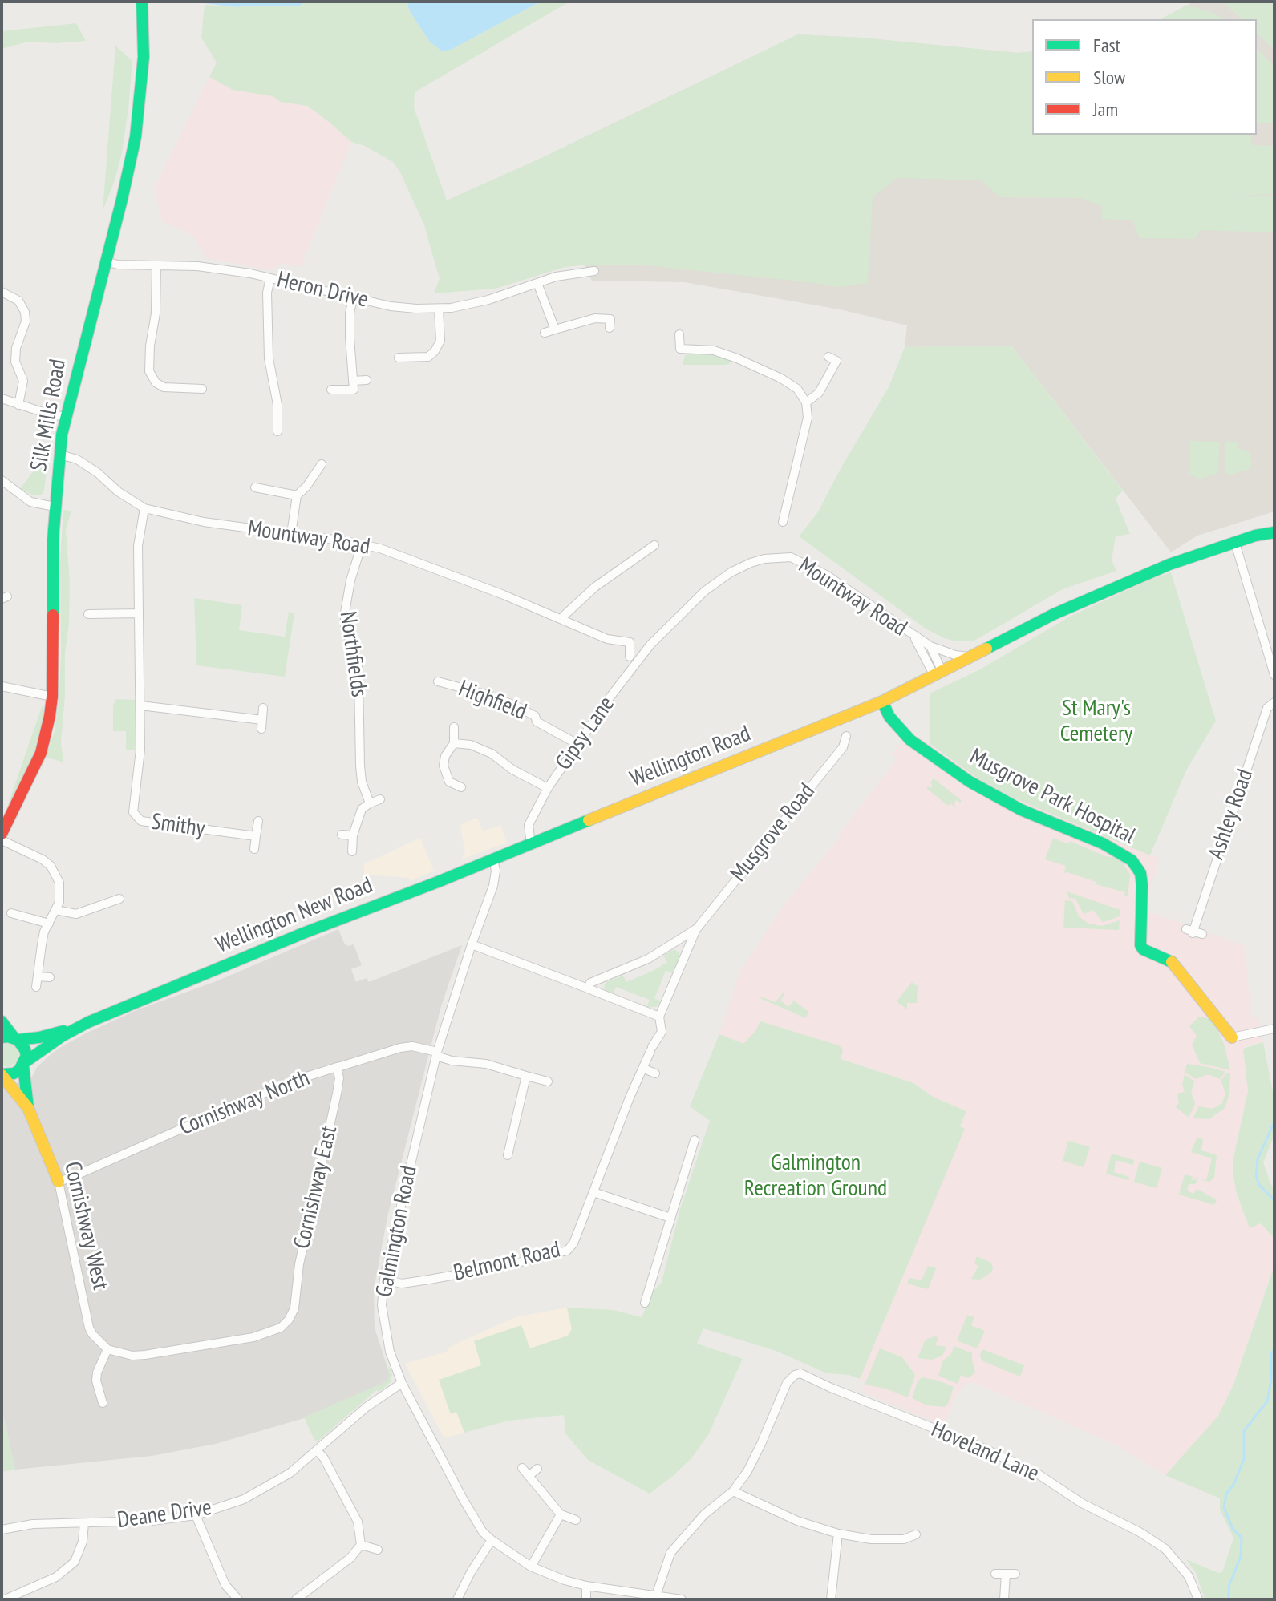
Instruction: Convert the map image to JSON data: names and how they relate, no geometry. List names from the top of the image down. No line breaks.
{"streets":{"main road":["Silk Mills Road","Wellington Road","Musgrove Park Hospital","Wellington New Road","Cornishway West"],"street":["Heron Drive","Mountway Road","Northfields","Highfield","Gipsy Lane","Ashley Road","Smithy","Musgrove Road","Cornishway North","Cornishway East","Galmington Road","Belmont Road","Hoveland Lane","Deane Drive"]},"crossings":[["Heron Drive","Silk Mills Road"],["Silk Mills Road","Mountway Road"],["Mountway Road","Northfields"],["Mountway Road","Gipsy Lane"],["Mountway Road","Wellington Road"],["Mountway Road","Smithy"],["Highfield","Gipsy Lane"],["Gipsy Lane","Wellington Road"],["Gipsy Lane","Wellington New Road"],["Wellington Road","Musgrove Park Hospital"],["Wellington Road","Wellington New Road"],["Musgrove Road","Belmont Road"],["Wellington New Road","Cornishway West"],["Wellington New Road","Galmington Road"],["Cornishway North","Cornishway East"],["Cornishway North","Cornishway West"],["Cornishway North","Galmington Road"],["Cornishway East","Cornishway West"],["Galmington Road","Belmont Road"],["Galmington Road","Deane Drive"]],"parks":["St Mary's Cemetery","Galmington Recreation Ground"],"legend":["Fast","Slow","Jam"]}
